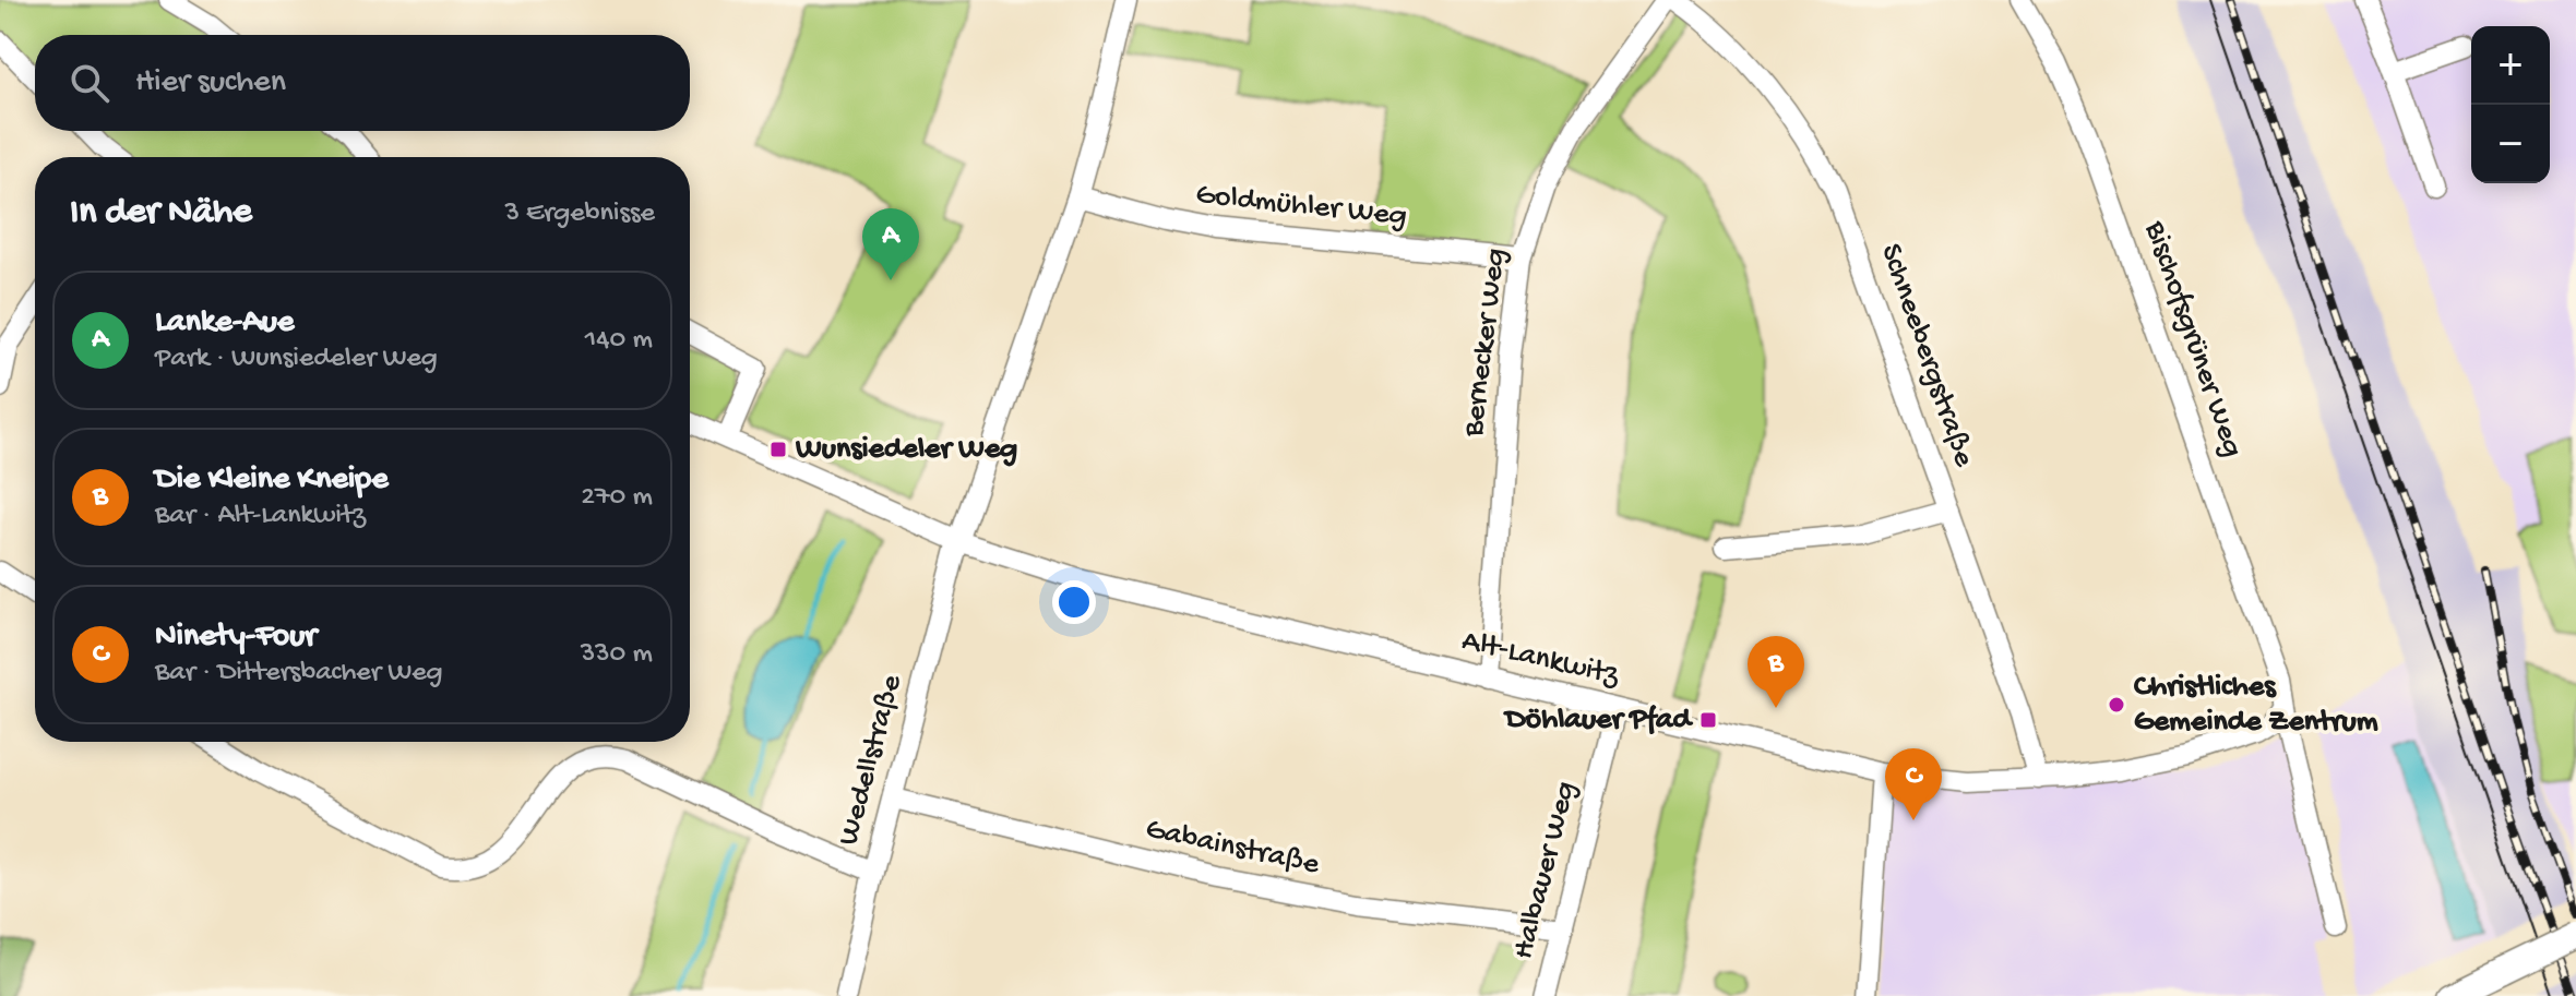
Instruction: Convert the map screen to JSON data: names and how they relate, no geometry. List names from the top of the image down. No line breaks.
{"streets":{"street":["Goldmühler Weg","Bischofsgrüner Weg","Bernecker Weg","Schneebergstraße","Alt-Lankwitz","Wedellstraße","Gabainstraße","Halbauer Weg"]},"crossings":[["Goldmühler Weg","Bernecker Weg"],["Bischofsgrüner Weg","Alt-Lankwitz"],["Bernecker Weg","Alt-Lankwitz"],["Schneebergstraße","Alt-Lankwitz"],["Alt-Lankwitz","Wedellstraße"],["Alt-Lankwitz","Halbauer Weg"],["Wedellstraße","Gabainstraße"],["Gabainstraße","Halbauer Weg"]],"places":{"transit":["Wunsiedeler Weg","Döhlauer Pfad"],"other":["Christliches Gemeinde Zentrum"]},"page":{"map_buttons":["+","−"],"search":"Hier suchen","heading":["In der Nähe","3 Ergebnisse"],"pins":["A","B","C"],"list":[{"mark":"A","name":"Lanke-Aue","note":"Park · Wunsiedeler Weg","value":"140 m"},{"mark":"B","name":"Die Kleine Kneipe","note":"Bar · Alt-Lankwitz","value":"270 m"},{"mark":"C","name":"Ninety-Four","note":"Bar · Dittersbacher Weg","value":"330 m"}]}}
